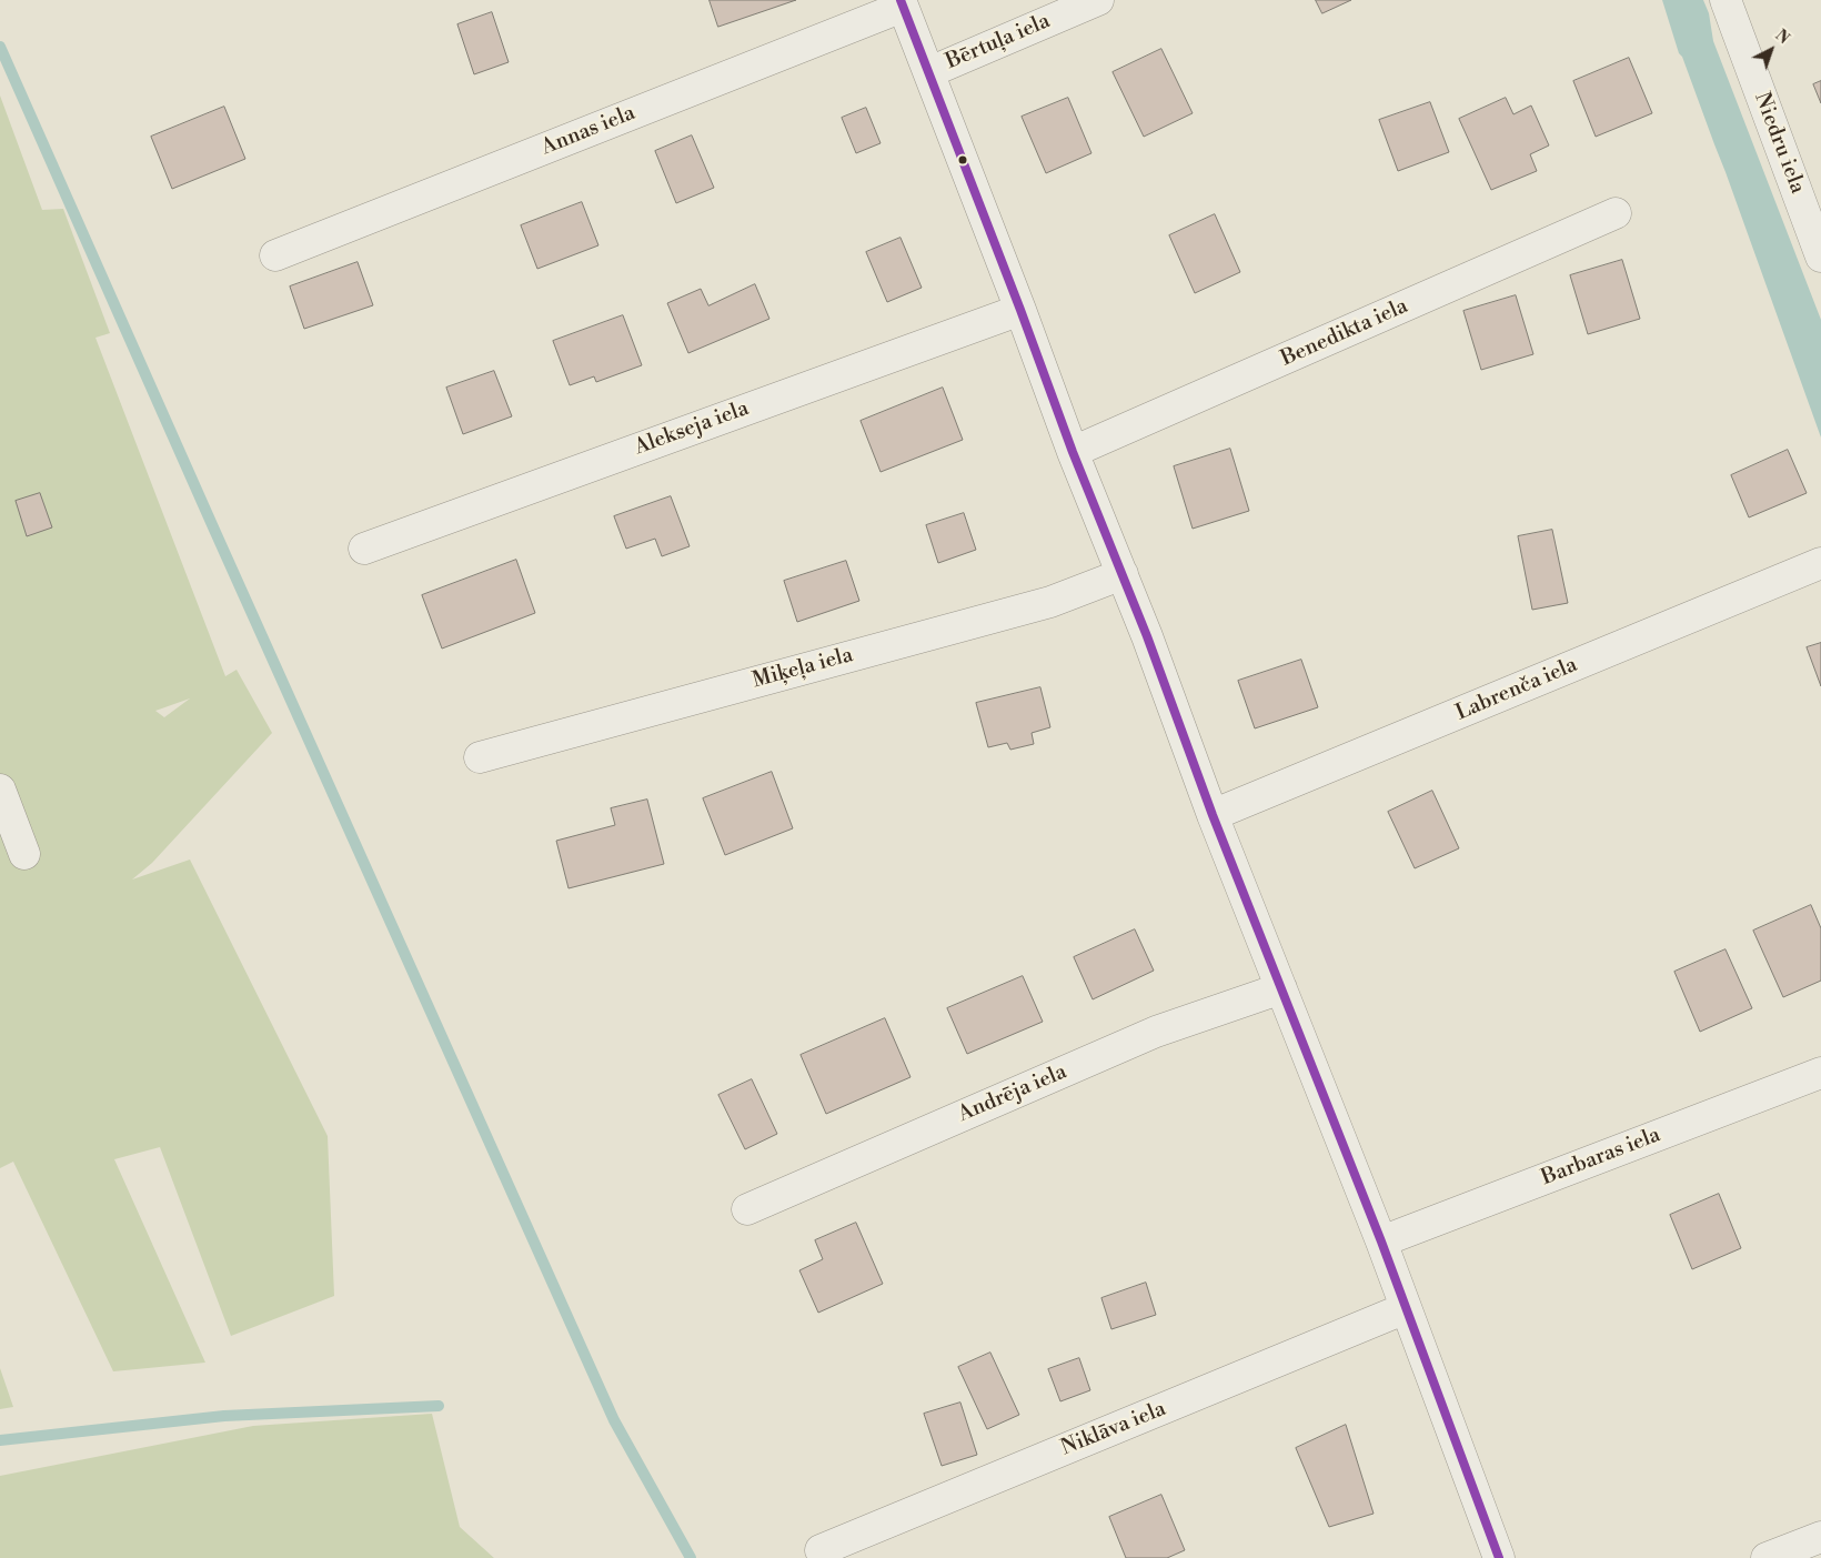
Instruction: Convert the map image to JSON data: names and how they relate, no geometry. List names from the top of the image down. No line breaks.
{"streets":{"street":["Bērtuļa iela","Annas iela","Niedru iela","Benedikta iela","Alekseja iela","Miķeļa iela","Labrenča iela","Andrēja iela","Barbaras iela","Niklāva iela"]},"north":"top right"}
